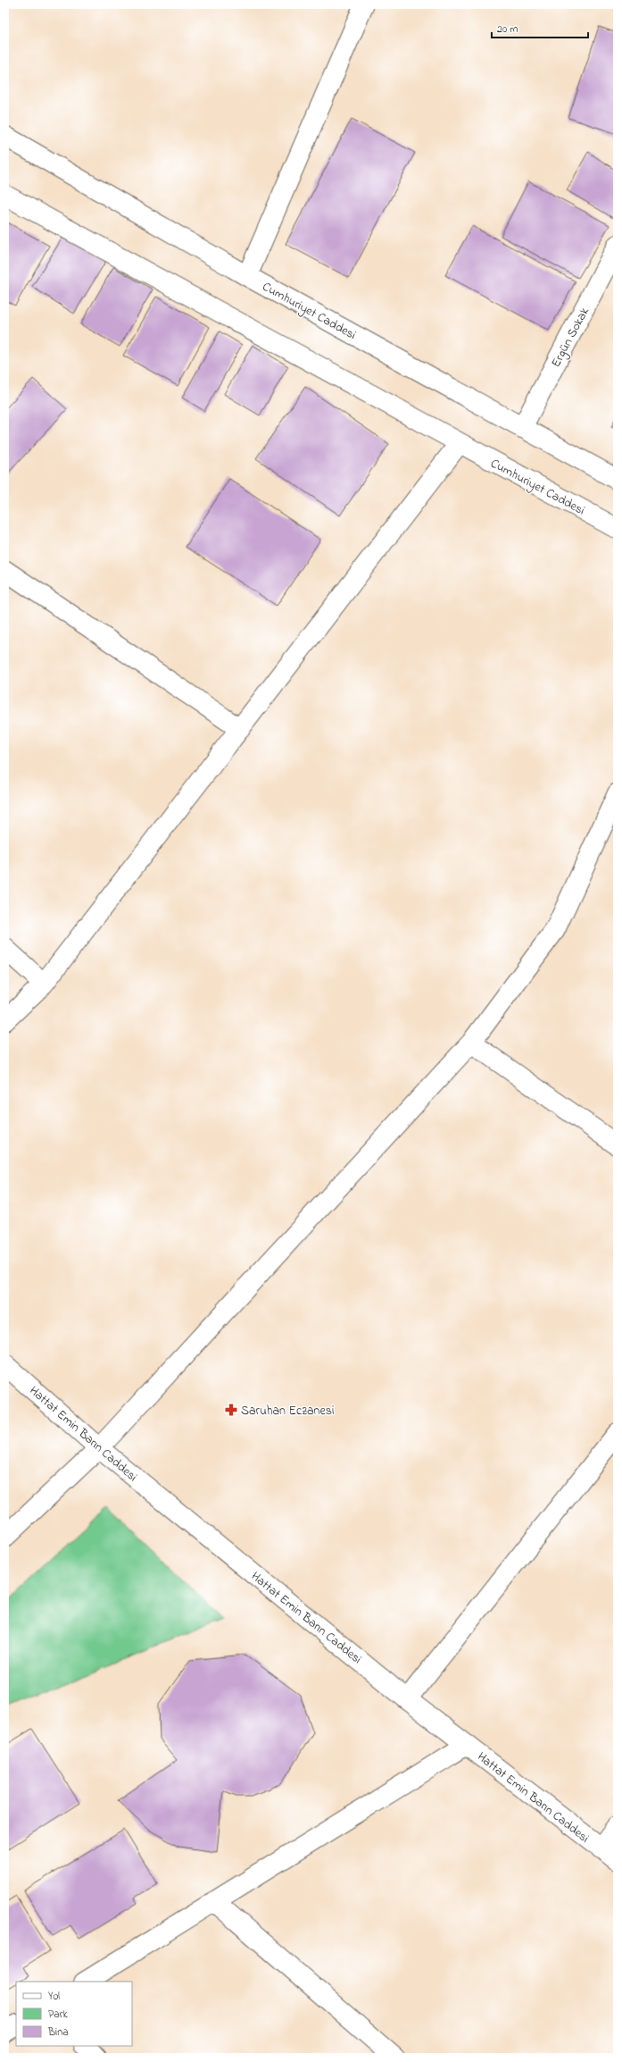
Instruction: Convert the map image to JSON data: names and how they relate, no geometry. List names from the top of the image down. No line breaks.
{"streets":{"street":["Cumhuriyet Caddesi","Ergün Sokak","Hattat Emin Barın Caddesi"]},"crossings":[["Cumhuriyet Caddesi","Ergün Sokak"]],"places":{"pharmacy":["Saruhan Eczanesi"]},"legend":["Yol","Park","Bina"],"scale_bar":"20 m"}
